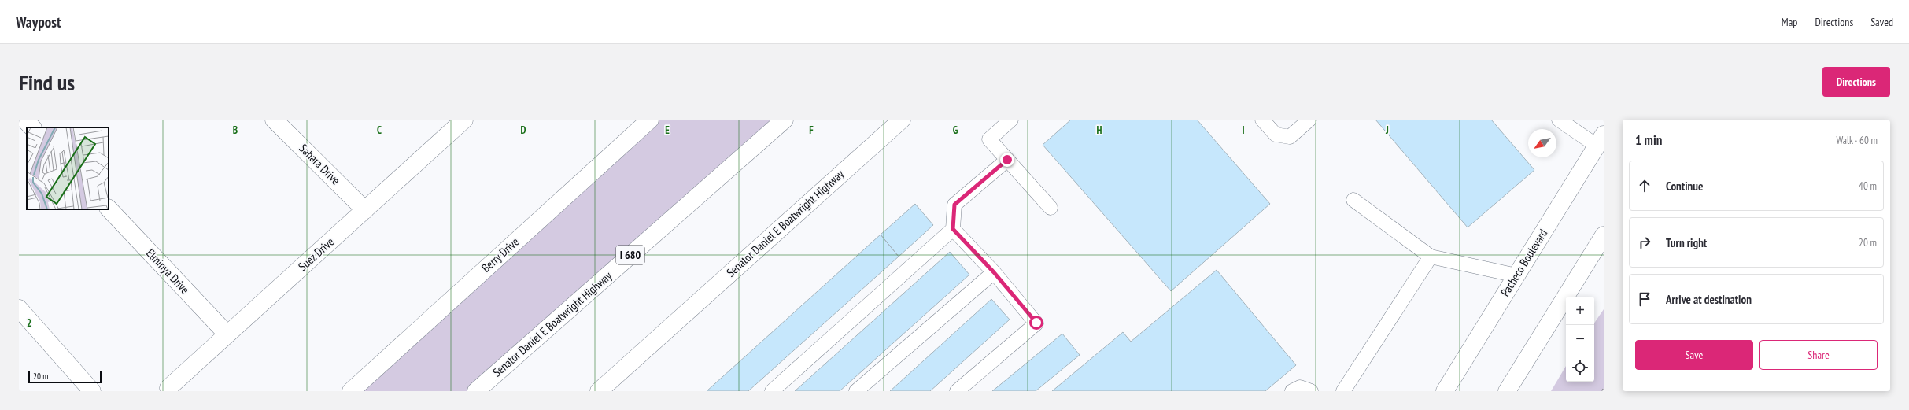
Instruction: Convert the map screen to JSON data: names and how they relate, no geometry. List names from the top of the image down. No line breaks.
{"streets":{"main road":["Sahara Drive","Senator Daniel E Boatwright Highway","Suez Drive","Berry Drive","I 680","Pacheco Boulevard","Elminya Drive"]},"crossings":[["Sahara Drive","Suez Drive"],["Suez Drive","Elminya Drive"]],"scale_bar":"20 m","north":"bottom left","page":{"header":"Waypost","nav":["Map","Directions","Saved"],"buttons":["Directions",["Save","Share"]],"title":"Find us","heading":["1 min","Walk · 60 m"],"list":[["Continue","40 m"],["Turn right","20 m"],"Arrive at destination"],"map_buttons":["+","−"],"scale":"20 m"},"grid":{"columns":["B","C","D","E","F","G","H","I","J"],"rows":["2"]}}
